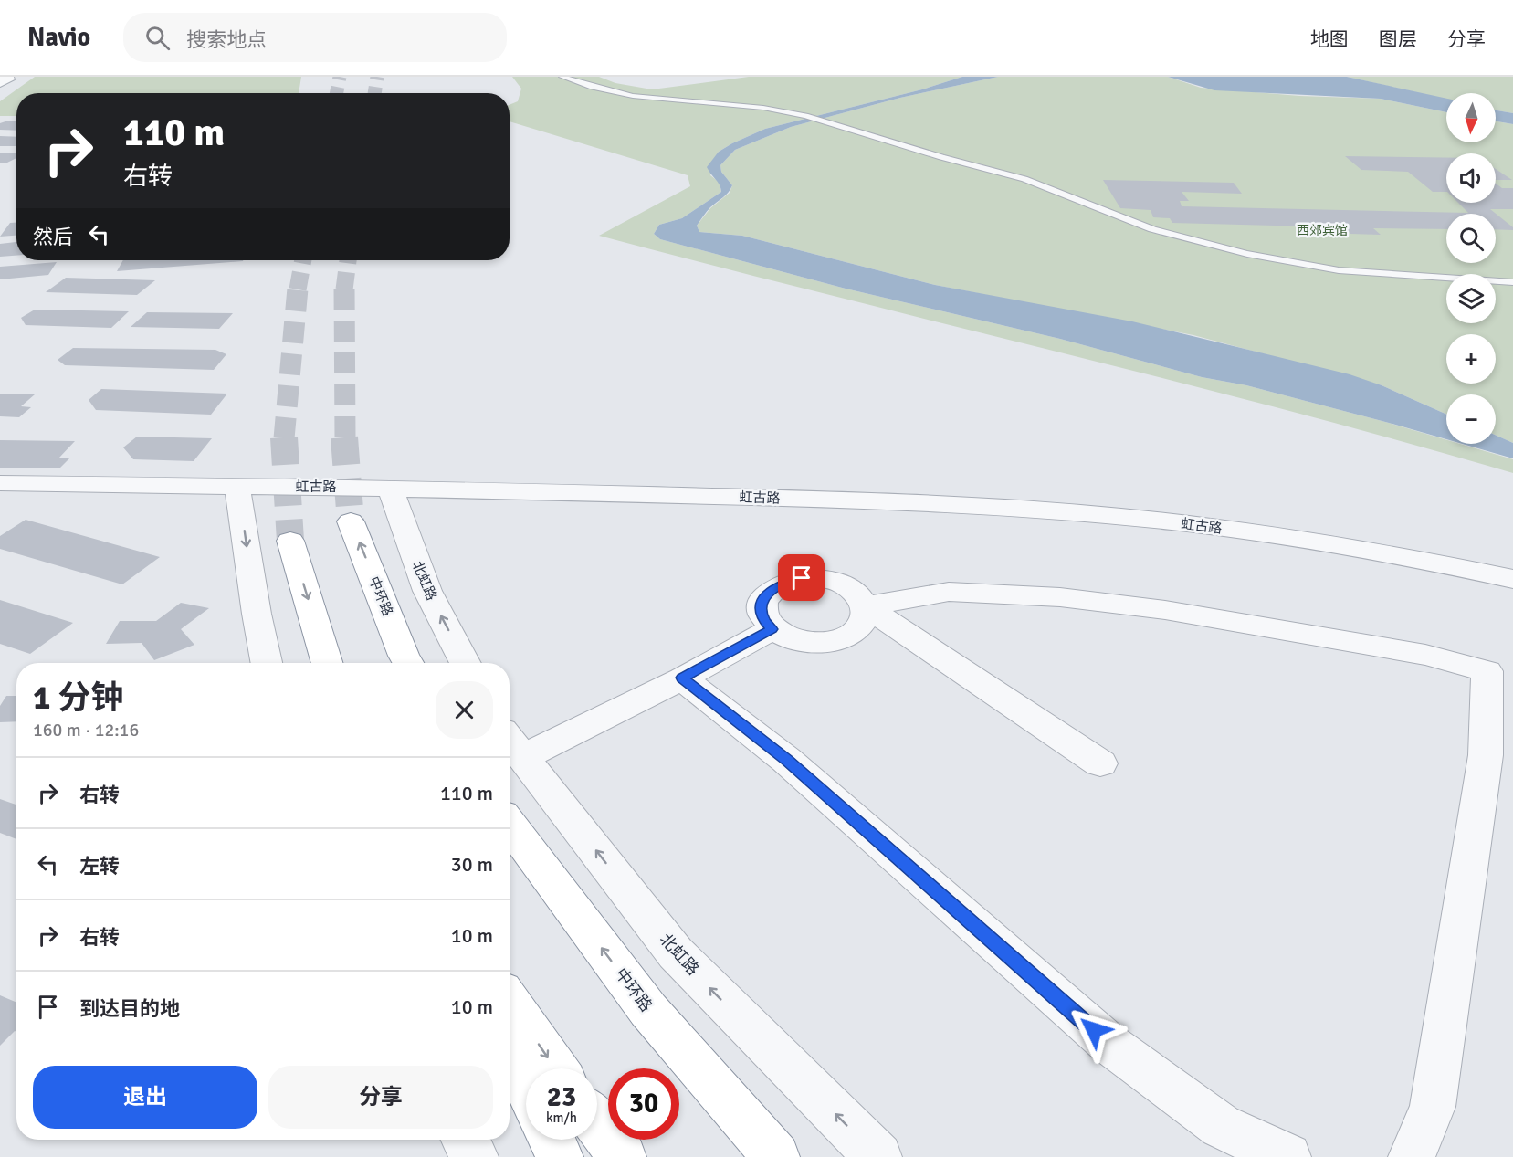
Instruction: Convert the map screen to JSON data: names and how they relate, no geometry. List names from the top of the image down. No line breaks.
{"streets":{"highway":["中环路"],"street":["虹古路","北虹路"]},"crossings":[["虹古路","北虹路"]],"parks":["西郊宾馆"],"north":"bottom","page":{"header":"Navio","search":"搜索地点","nav":["地图","图层","分享"],"map_buttons":["+","−"],"turn":["110 m","右转"],"then":"然后","heading":["1 分钟","160 m · 12:16"],"list":[{"name":"右转","value":"110 m"},{"name":"左转","value":"30 m"},{"name":"右转","value":"10 m"},{"name":"到达目的地","value":"10 m"}],"buttons":["退出","分享"],"speed":"23 km/h","limit":"30"}}
